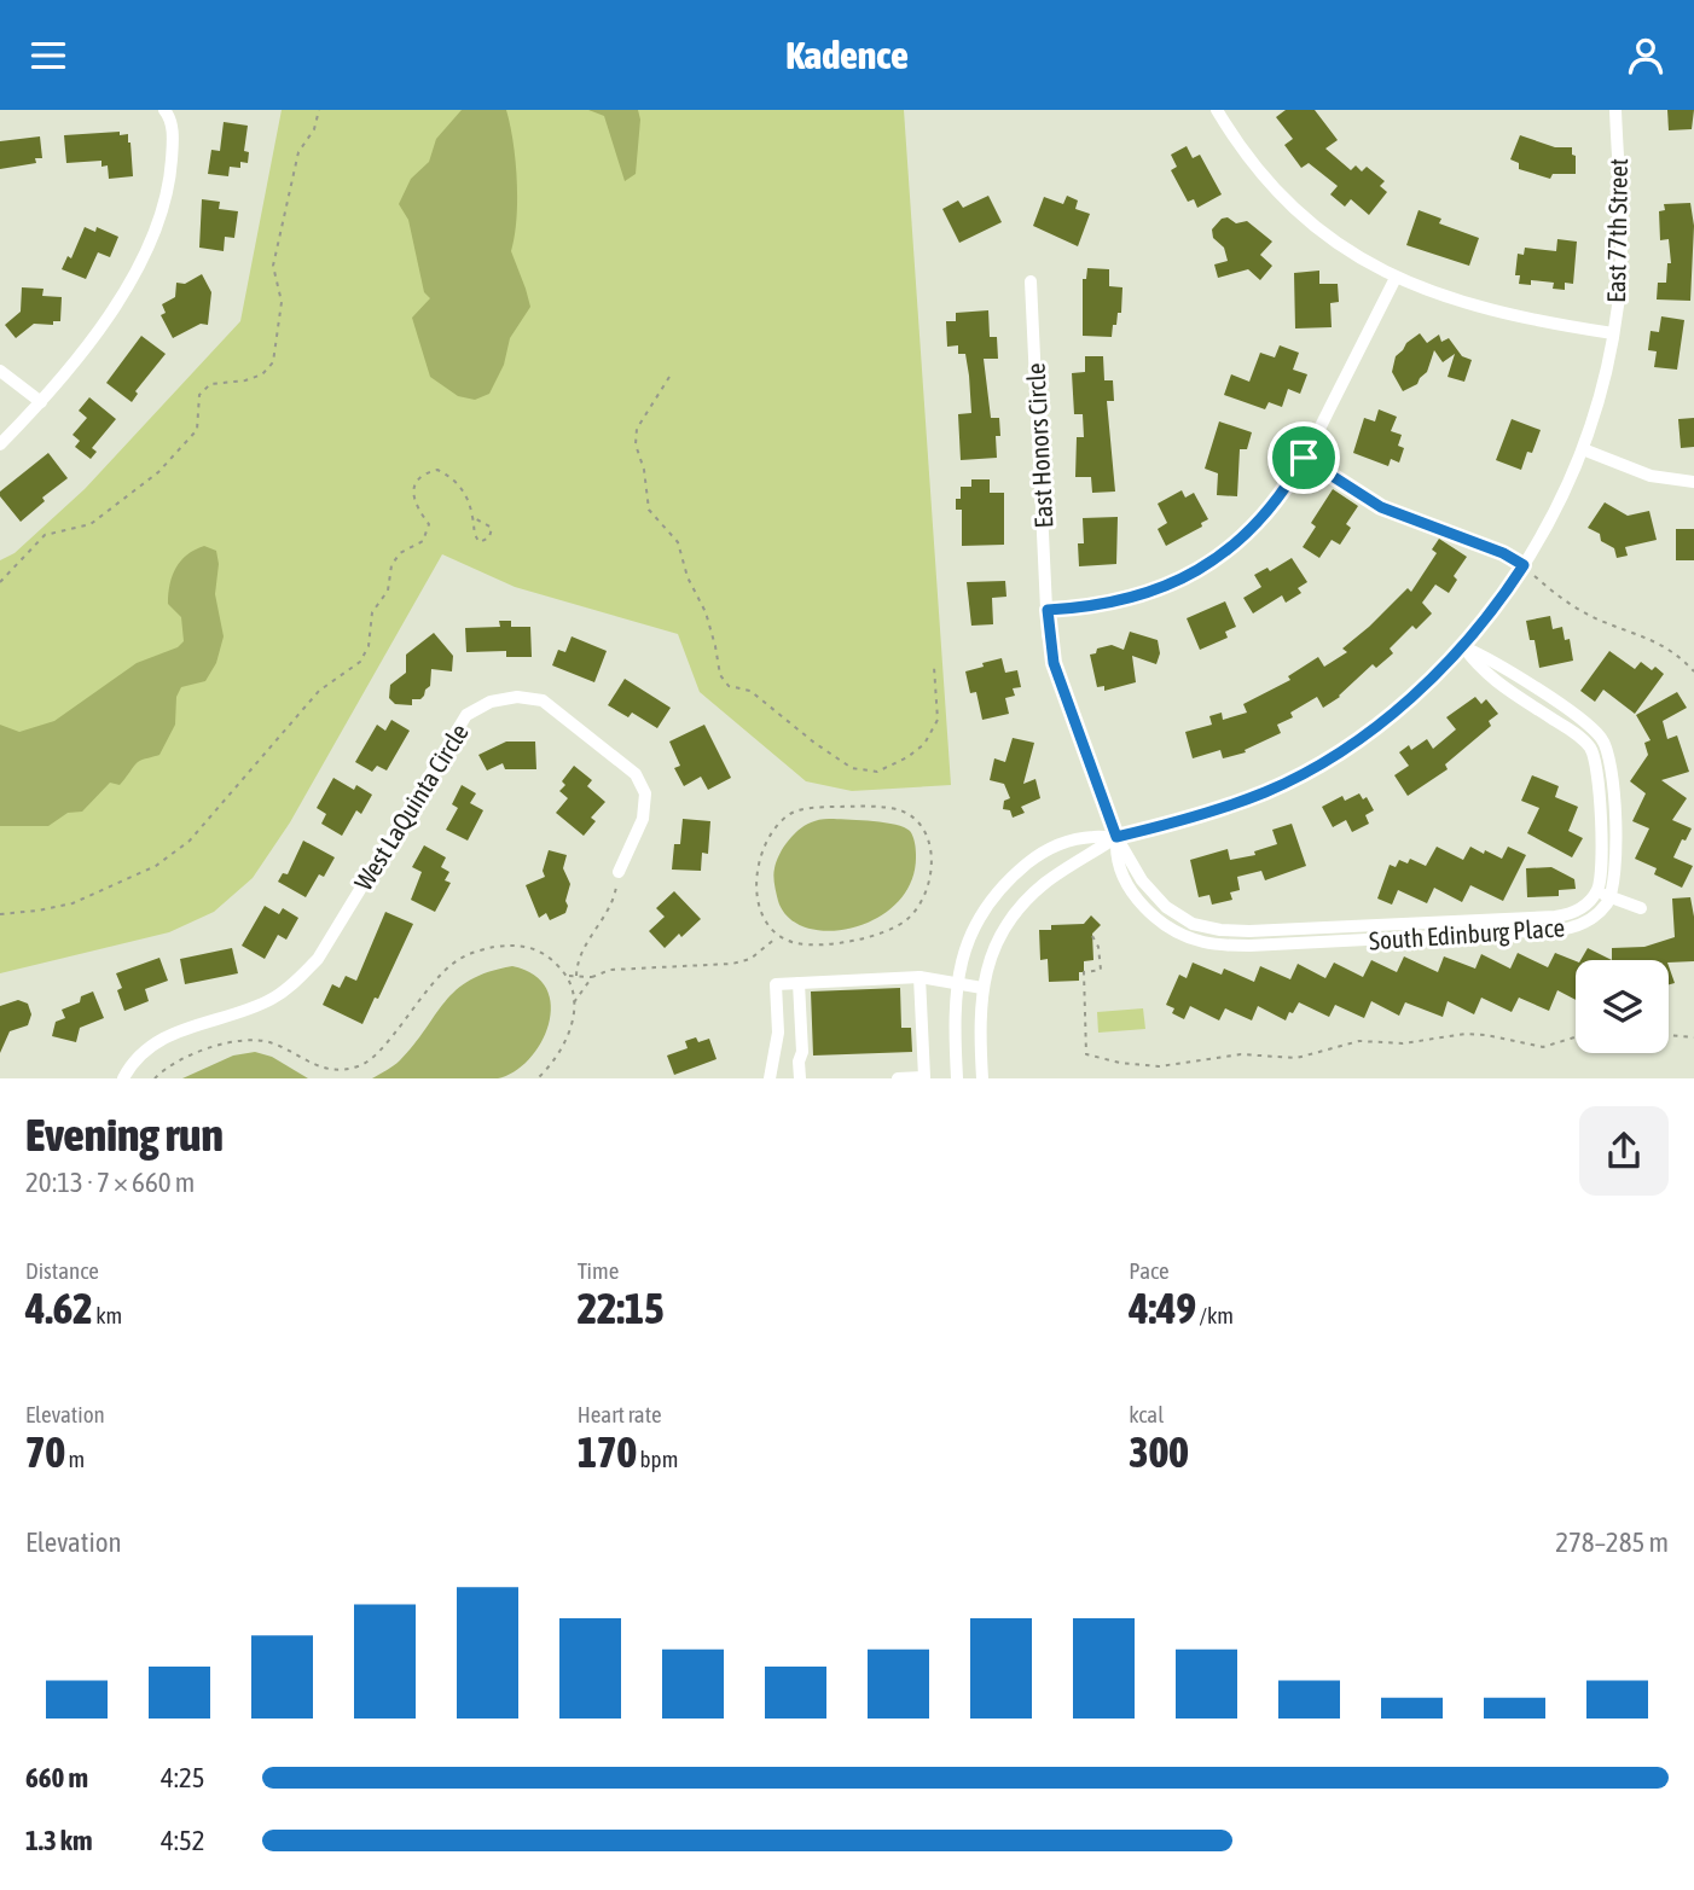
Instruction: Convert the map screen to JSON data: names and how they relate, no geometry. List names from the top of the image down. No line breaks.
{"streets":{"street":["East 77th Street","East Honors Circle","West LaQuinta Circle","South Edinburg Place"]},"crossings":[["East 77th Street","East Honors Circle"],["East 77th Street","South Edinburg Place"],["East Honors Circle","South Edinburg Place"]],"page":{"header":"Kadence","heading":["Evening run","20:13 · 7 × 660 m"],"stats":[["Distance","4.62 km"],["Time","22:15"],["Pace","4:49 /km"],["Elevation","70 m"],["Heart rate","170 bpm"],["kcal","300"]],"chart":["Elevation","278–285 m"],"list":[{"name":"660 m","note":"4:25"},{"name":"1.3 km","note":"4:52"}]}}
